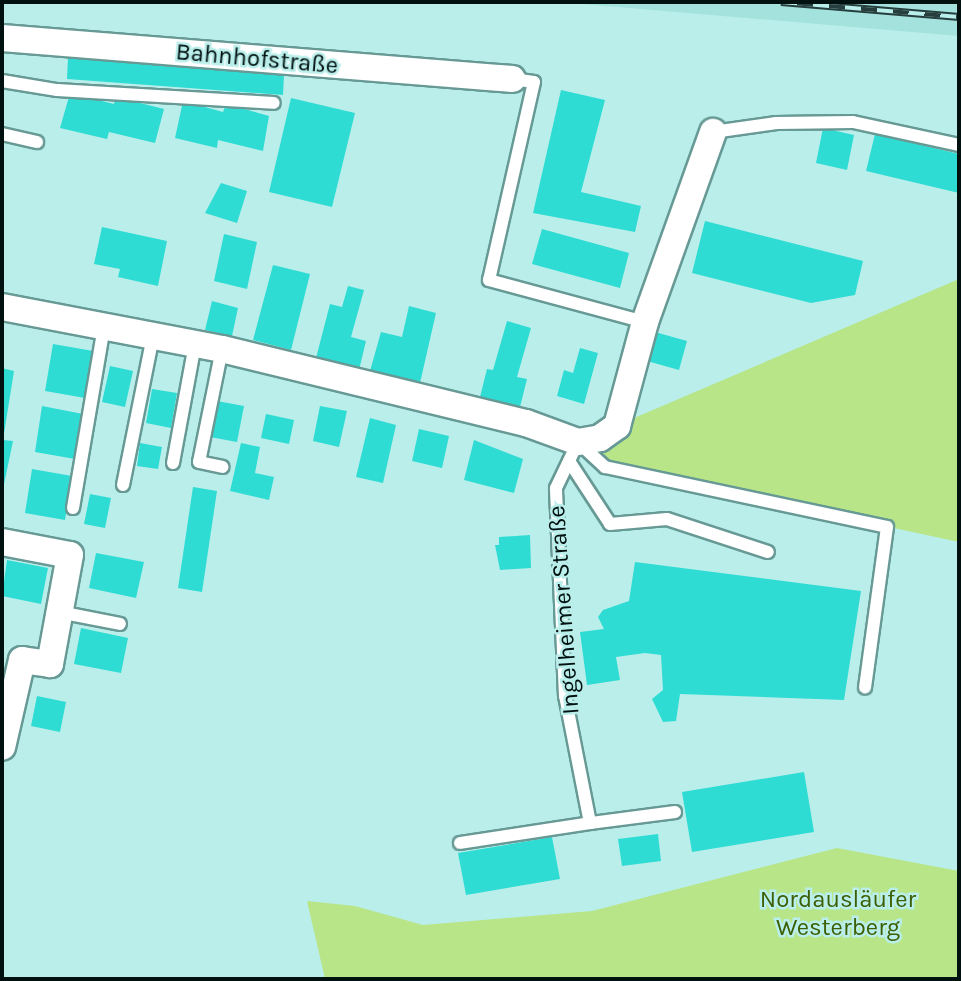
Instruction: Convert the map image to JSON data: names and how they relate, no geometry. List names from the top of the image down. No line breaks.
{"streets":{"street":["Bahnhofstraße"],"lane":["Ingelheimer Straße"]},"parks":["Nordausläufer Westerberg"]}
